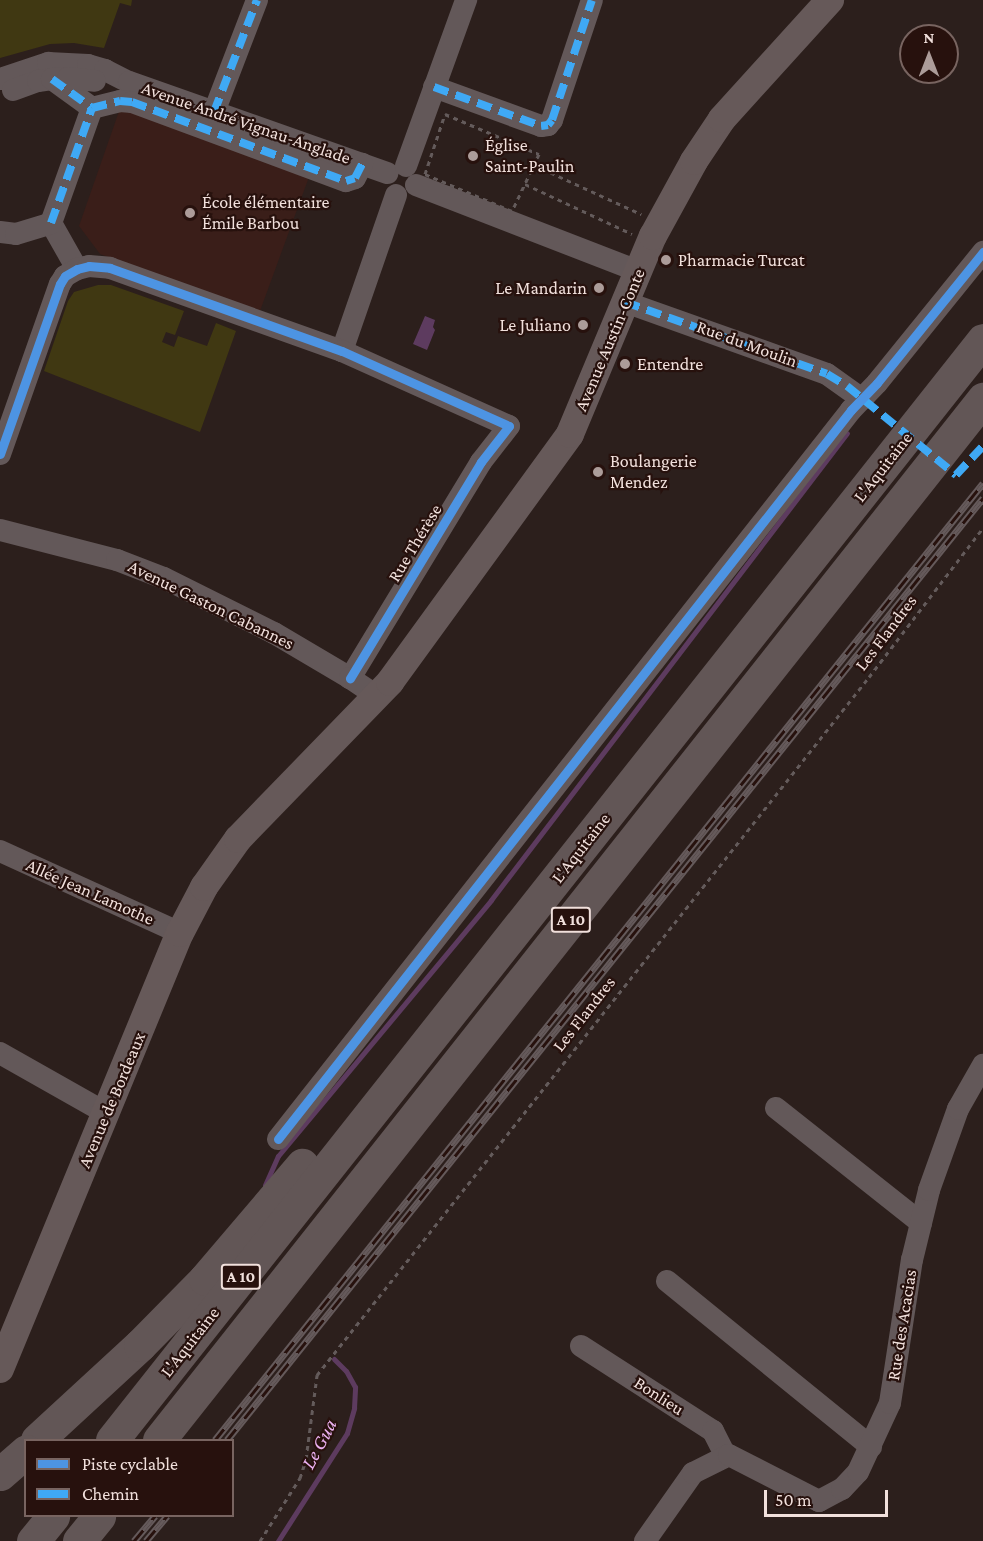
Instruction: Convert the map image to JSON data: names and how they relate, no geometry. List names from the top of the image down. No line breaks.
{"streets":{"highway":["L'Aquitaine","A 10"],"main road":["Avenue Austin-Conte","Avenue de Bordeaux"],"street":["Avenue André Vignau-Anglade","Rue du Moulin","Rue Thérèse","Avenue Gaston Cabannes","Allée Jean Lamothe","Rue des Acacias","Bonlieu"],"path":["Les Flandres"]},"crossings":[["Avenue André Vignau-Anglade","Avenue Austin-Conte"],["Avenue Austin-Conte","Rue du Moulin"],["Avenue Austin-Conte","Avenue Gaston Cabannes"],["Avenue Austin-Conte","Avenue de Bordeaux"],["Rue Thérèse","Avenue Gaston Cabannes"],["Allée Jean Lamothe","Avenue de Bordeaux"],["Rue des Acacias","Bonlieu"]],"water":["Le Gua"],"places":["Église Saint-Paulin","École élémentaire Émile Barbou","Pharmacie Turcat","Le Mandarin","Le Juliano","Entendre","Boulangerie Mendez"],"legend":["Piste cyclable","Chemin"],"scale_bar":"50 m","north":"top"}
